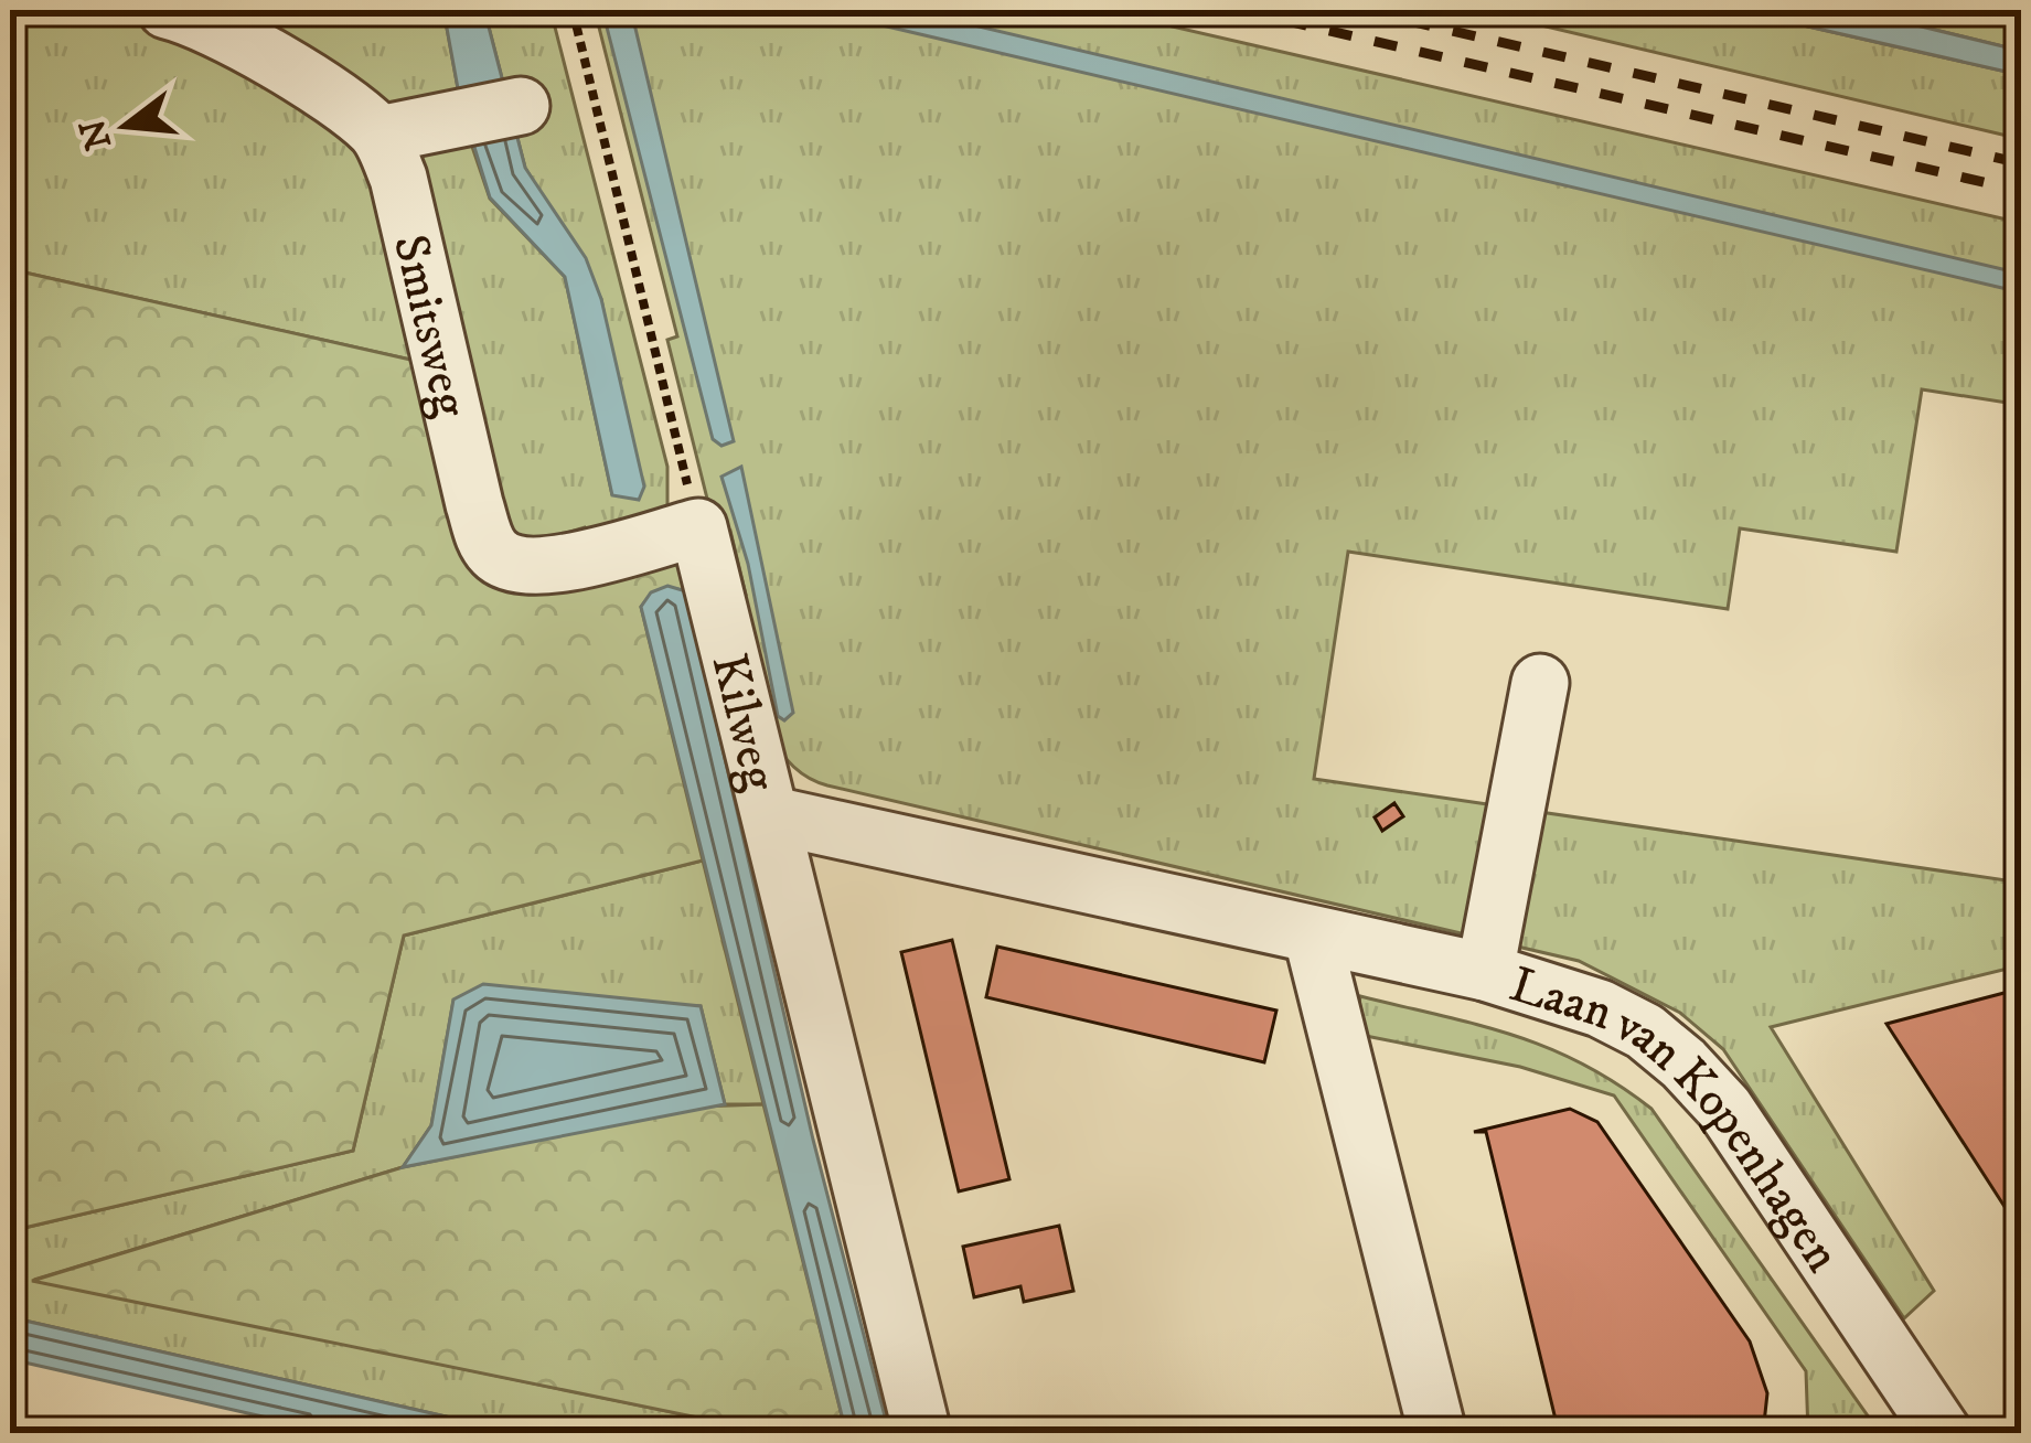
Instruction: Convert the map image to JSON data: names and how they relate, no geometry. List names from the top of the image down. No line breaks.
{"streets":{"street":["Smitsweg","Kilweg","Laan van Kopenhagen"]},"crossings":[["Smitsweg","Kilweg"],["Kilweg","Laan van Kopenhagen"]],"north":"left"}
